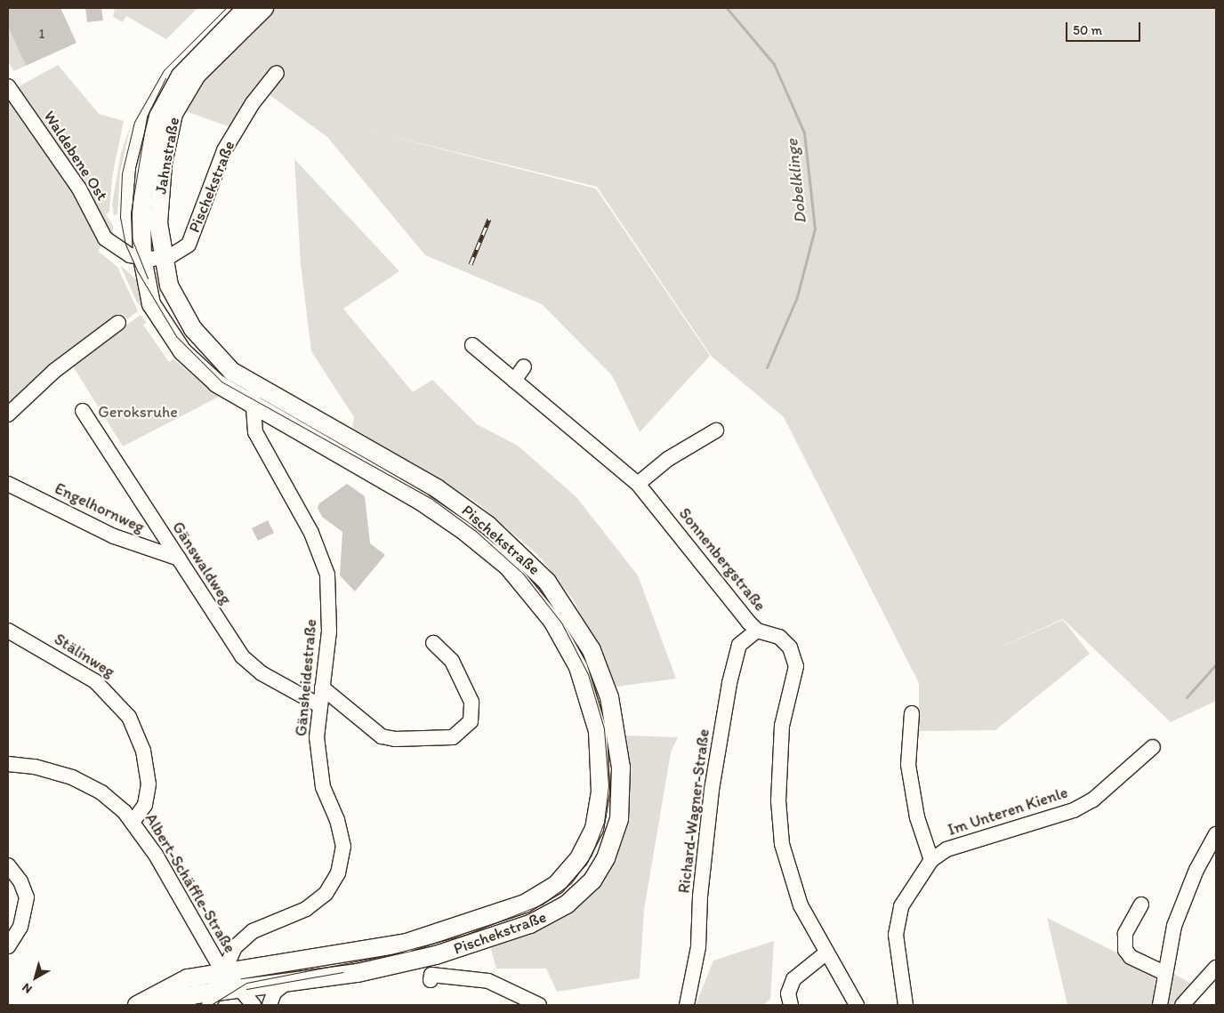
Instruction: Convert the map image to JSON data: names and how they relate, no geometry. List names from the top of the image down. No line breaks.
{"streets":{"main road":["Jahnstraße","Pischekstraße"],"street":["Waldebene Ost","Engelhornweg","Sonnenbergstraße","Gänswaldweg","Stälinweg","Gänsheidestraße","Richard-Wagner-Straße","Im Unteren Kienle","Albert-Schäffle-Straße"]},"crossings":[["Waldebene Ost","Jahnstraße"],["Waldebene Ost","Pischekstraße"],["Jahnstraße","Pischekstraße"],["Pischekstraße","Gänsheidestraße"],["Pischekstraße","Albert-Schäffle-Straße"],["Engelhornweg","Gänswaldweg"],["Sonnenbergstraße","Richard-Wagner-Straße"],["Gänswaldweg","Gänsheidestraße"],["Stälinweg","Albert-Schäffle-Straße"],["Gänsheidestraße","Albert-Schäffle-Straße"]],"water":["Dobelklinge"],"parks":["Geroksruhe"],"house_numbers":["1"],"scale_bar":"50 m","north":"bottom left"}
